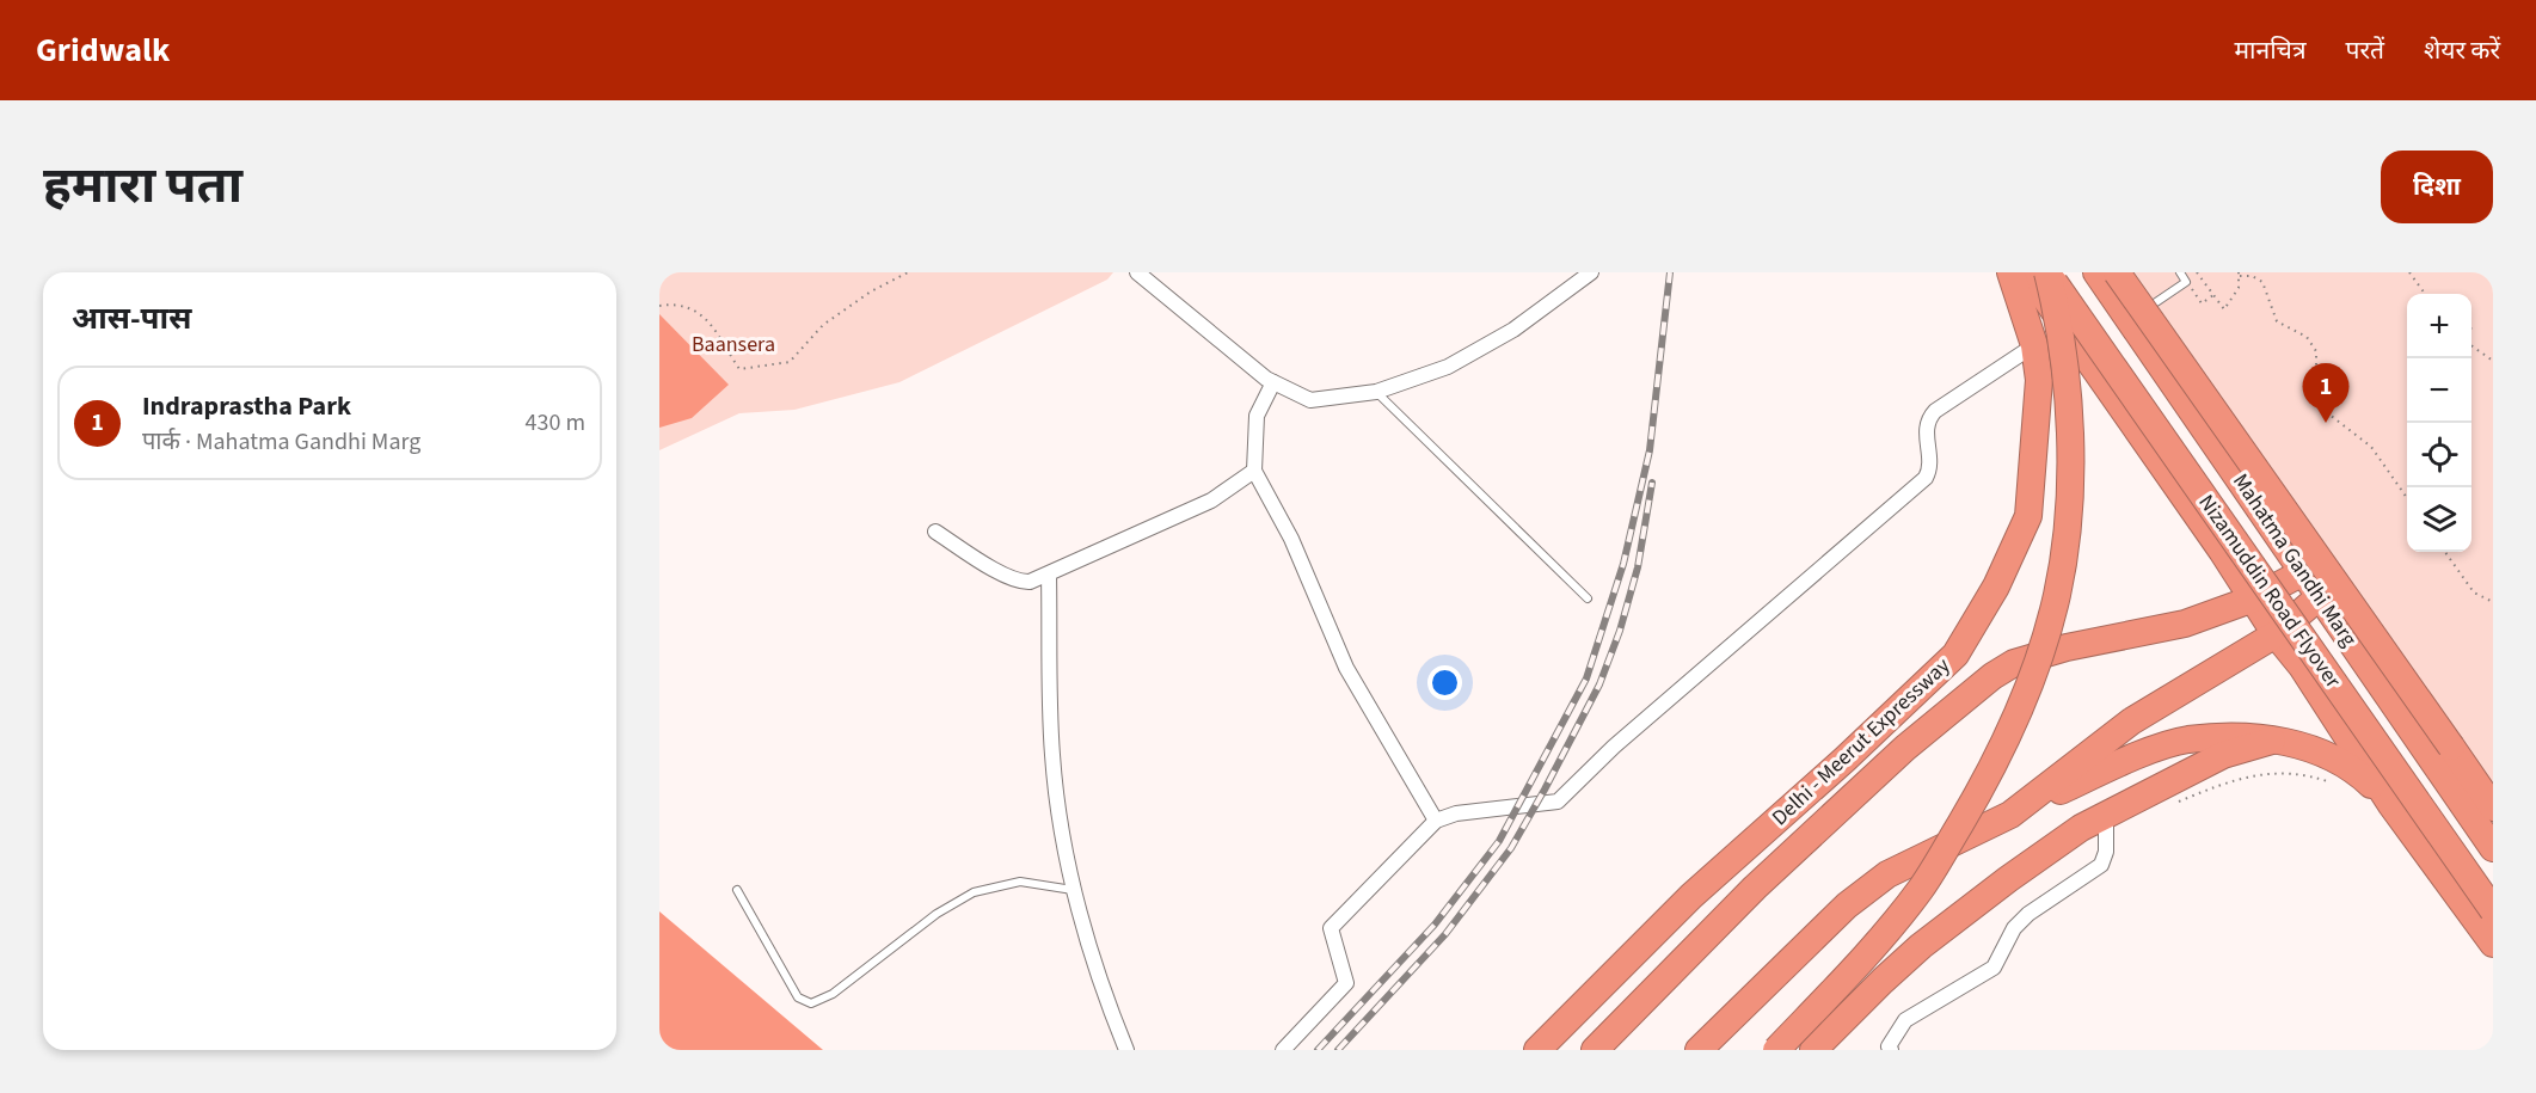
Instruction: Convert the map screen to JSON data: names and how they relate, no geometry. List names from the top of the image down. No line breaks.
{"streets":{"highway":["Mahatma Gandhi Marg","Nizamuddin Road Flyover","Delhi - Meerut Expressway"]},"crossings":[["Mahatma Gandhi Marg","Delhi - Meerut Expressway"]],"parks":["Baansera"],"page":{"header":"Gridwalk","nav":["मानचित्र","परतें","शेयर करें"],"title":"हमारा पता","buttons":"दिशा","heading":"आस-पास","map_buttons":["+","−"],"pins":"1","list":[{"mark":"1","name":"Indraprastha Park","note":"पार्क · Mahatma Gandhi Marg","value":"430 m"}]}}
